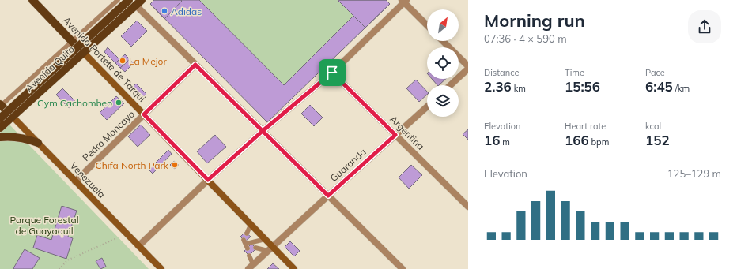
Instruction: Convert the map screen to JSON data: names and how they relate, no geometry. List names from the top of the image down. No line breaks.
{"streets":{"main road":["Avenida Portete de Tarqui","Avenida Quito","Venezuela"],"street":["Argentina","Pedro Moncayo","Guaranda"]},"crossings":[["Avenida Portete de Tarqui","Avenida Quito"],["Avenida Portete de Tarqui","Pedro Moncayo"],["Avenida Portete de Tarqui","Guaranda"],["Avenida Quito","Venezuela"],["Argentina","Guaranda"],["Pedro Moncayo","Venezuela"]],"parks":["Parque Forestal de Guayaquil"],"places":["Adidas","La Mejor","Gym Cachombeo","Chifa North Park"],"north":"top right","page":{"heading":["Morning run","07:36 · 4 × 590 m"],"stats":[["Distance","2.36 km"],["Time","15:56"],["Pace","6:45 /km"],["Elevation","16 m"],["Heart rate","166 bpm"],["kcal","152"]],"chart":["Elevation","125–129 m"]}}
